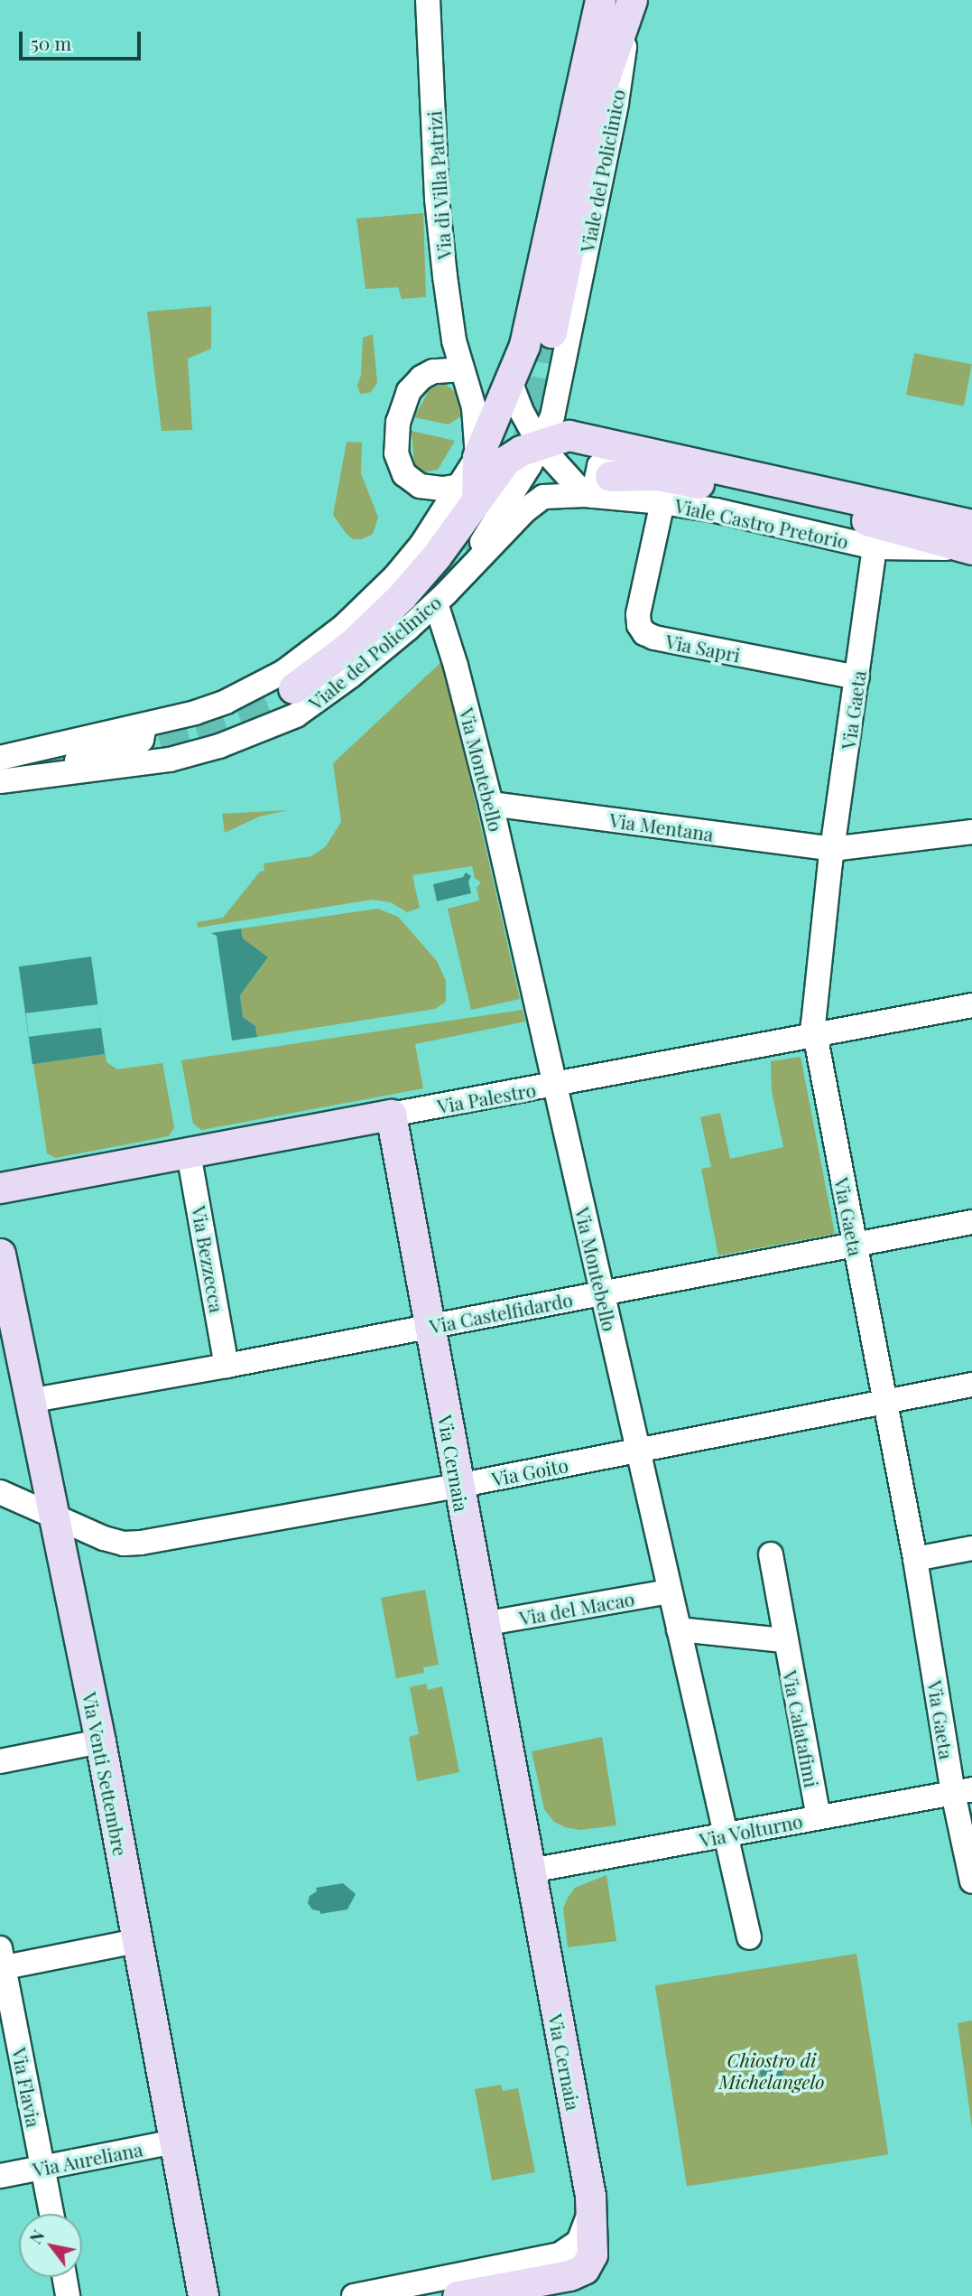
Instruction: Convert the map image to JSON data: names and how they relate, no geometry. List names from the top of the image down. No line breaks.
{"streets":{"main road":["Viale del Policlinico","Via Palestro","Via Cernaia","Via Venti Settembre"],"street":["Via di Villa Patrizi","Viale Castro Pretorio","Via Sapri","Via Gaeta","Via Montebello","Via Mentana","Via Bezzecca","Via Castelfidardo","Via Goito","Via del Macao","Via Calatafimi","Via Volturno","Via Flavia","Via Aureliana"]},"crossings":[["Viale del Policlinico","Via di Villa Patrizi"],["Viale del Policlinico","Viale Castro Pretorio"],["Viale del Policlinico","Via Montebello"],["Viale Castro Pretorio","Via Sapri"],["Viale Castro Pretorio","Via Gaeta"],["Via Sapri","Via Gaeta"],["Via Gaeta","Via Mentana"],["Via Gaeta","Via Palestro"],["Via Gaeta","Via Castelfidardo"],["Via Gaeta","Via Goito"],["Via Gaeta","Via Volturno"],["Via Montebello","Via Mentana"],["Via Montebello","Via Palestro"],["Via Montebello","Via Castelfidardo"],["Via Montebello","Via Goito"],["Via Montebello","Via del Macao"],["Via Montebello","Via Volturno"],["Via Palestro","Via Bezzecca"],["Via Palestro","Via Cernaia"],["Via Bezzecca","Via Castelfidardo"],["Via Castelfidardo","Via Cernaia"],["Via Castelfidardo","Via Venti Settembre"],["Via Cernaia","Via Goito"],["Via Cernaia","Via del Macao"],["Via Cernaia","Via Volturno"],["Via Goito","Via Venti Settembre"],["Via Calatafimi","Via Volturno"],["Via Venti Settembre","Via Aureliana"],["Via Flavia","Via Aureliana"]],"parks":["Chiostro di Michelangelo"],"scale_bar":"50 m","north":"top left"}
